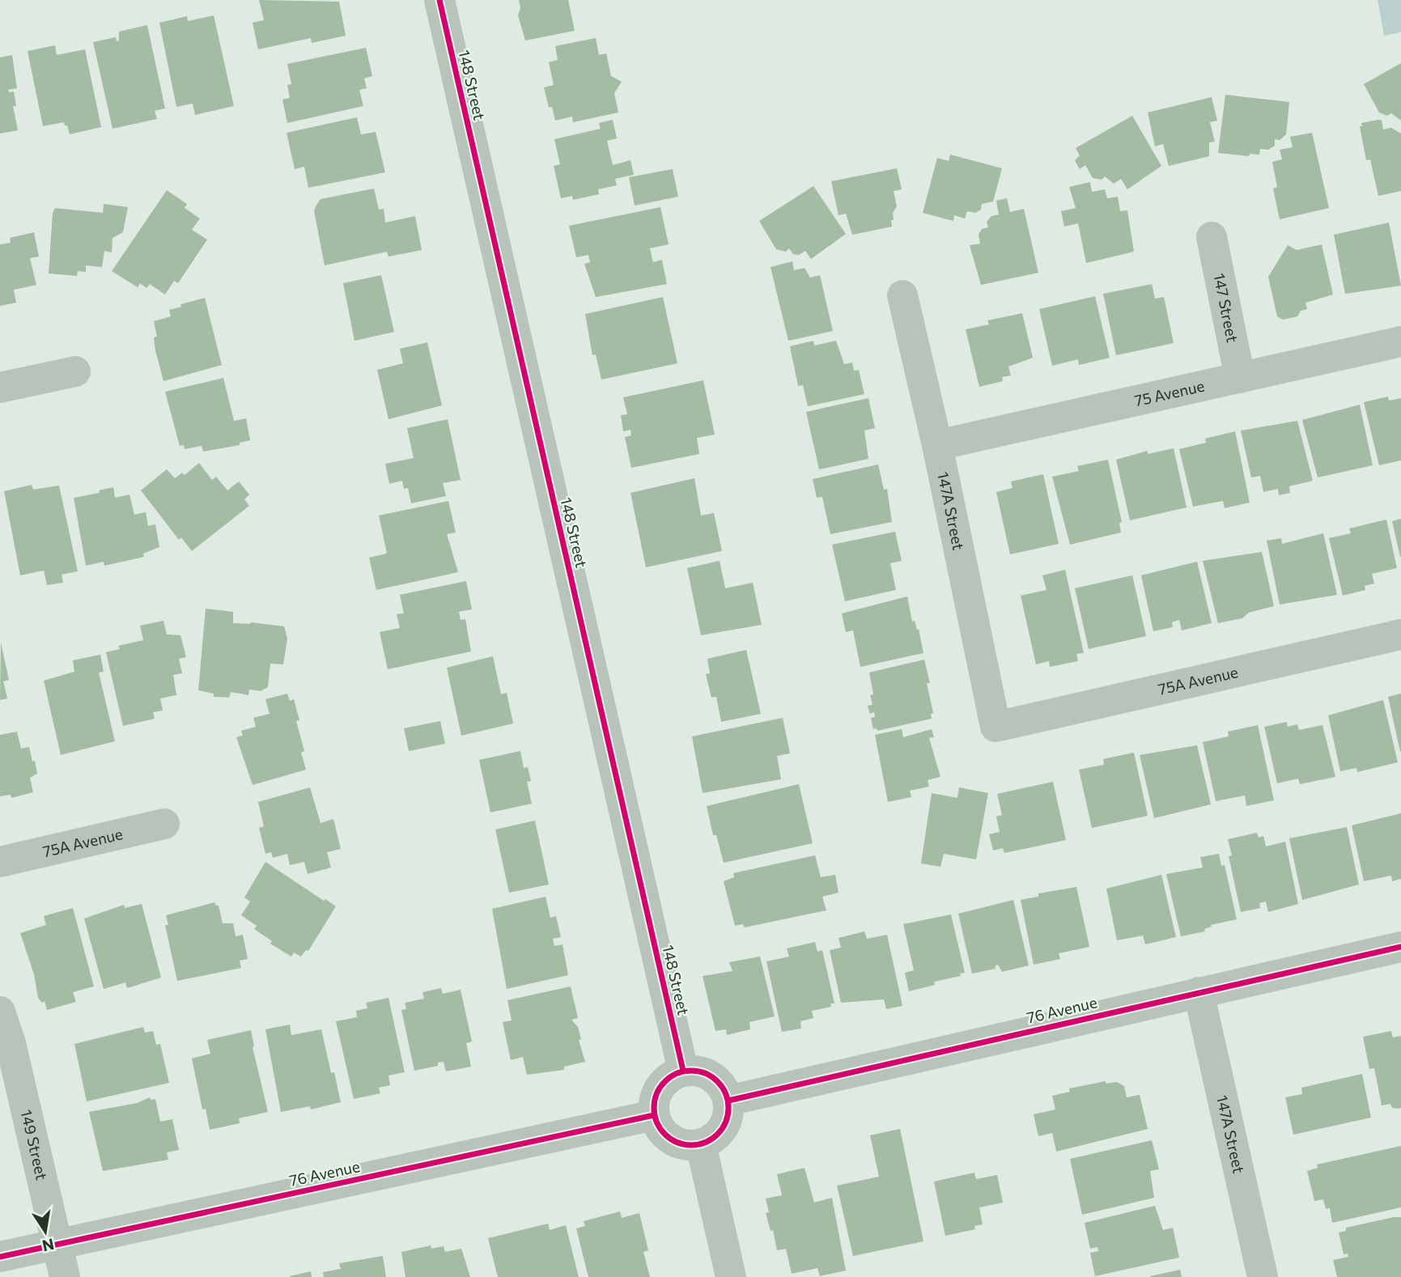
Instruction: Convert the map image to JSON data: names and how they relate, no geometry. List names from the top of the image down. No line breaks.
{"streets":{"street":["148 Street","147 Street","75 Avenue","147A Street","75A Avenue","76 Avenue","149 Street"]},"crossings":[["148 Street","76 Avenue"],["147 Street","75 Avenue"],["75 Avenue","147A Street"],["147A Street","75A Avenue"],["147A Street","76 Avenue"],["76 Avenue","149 Street"]],"north":"bottom"}
